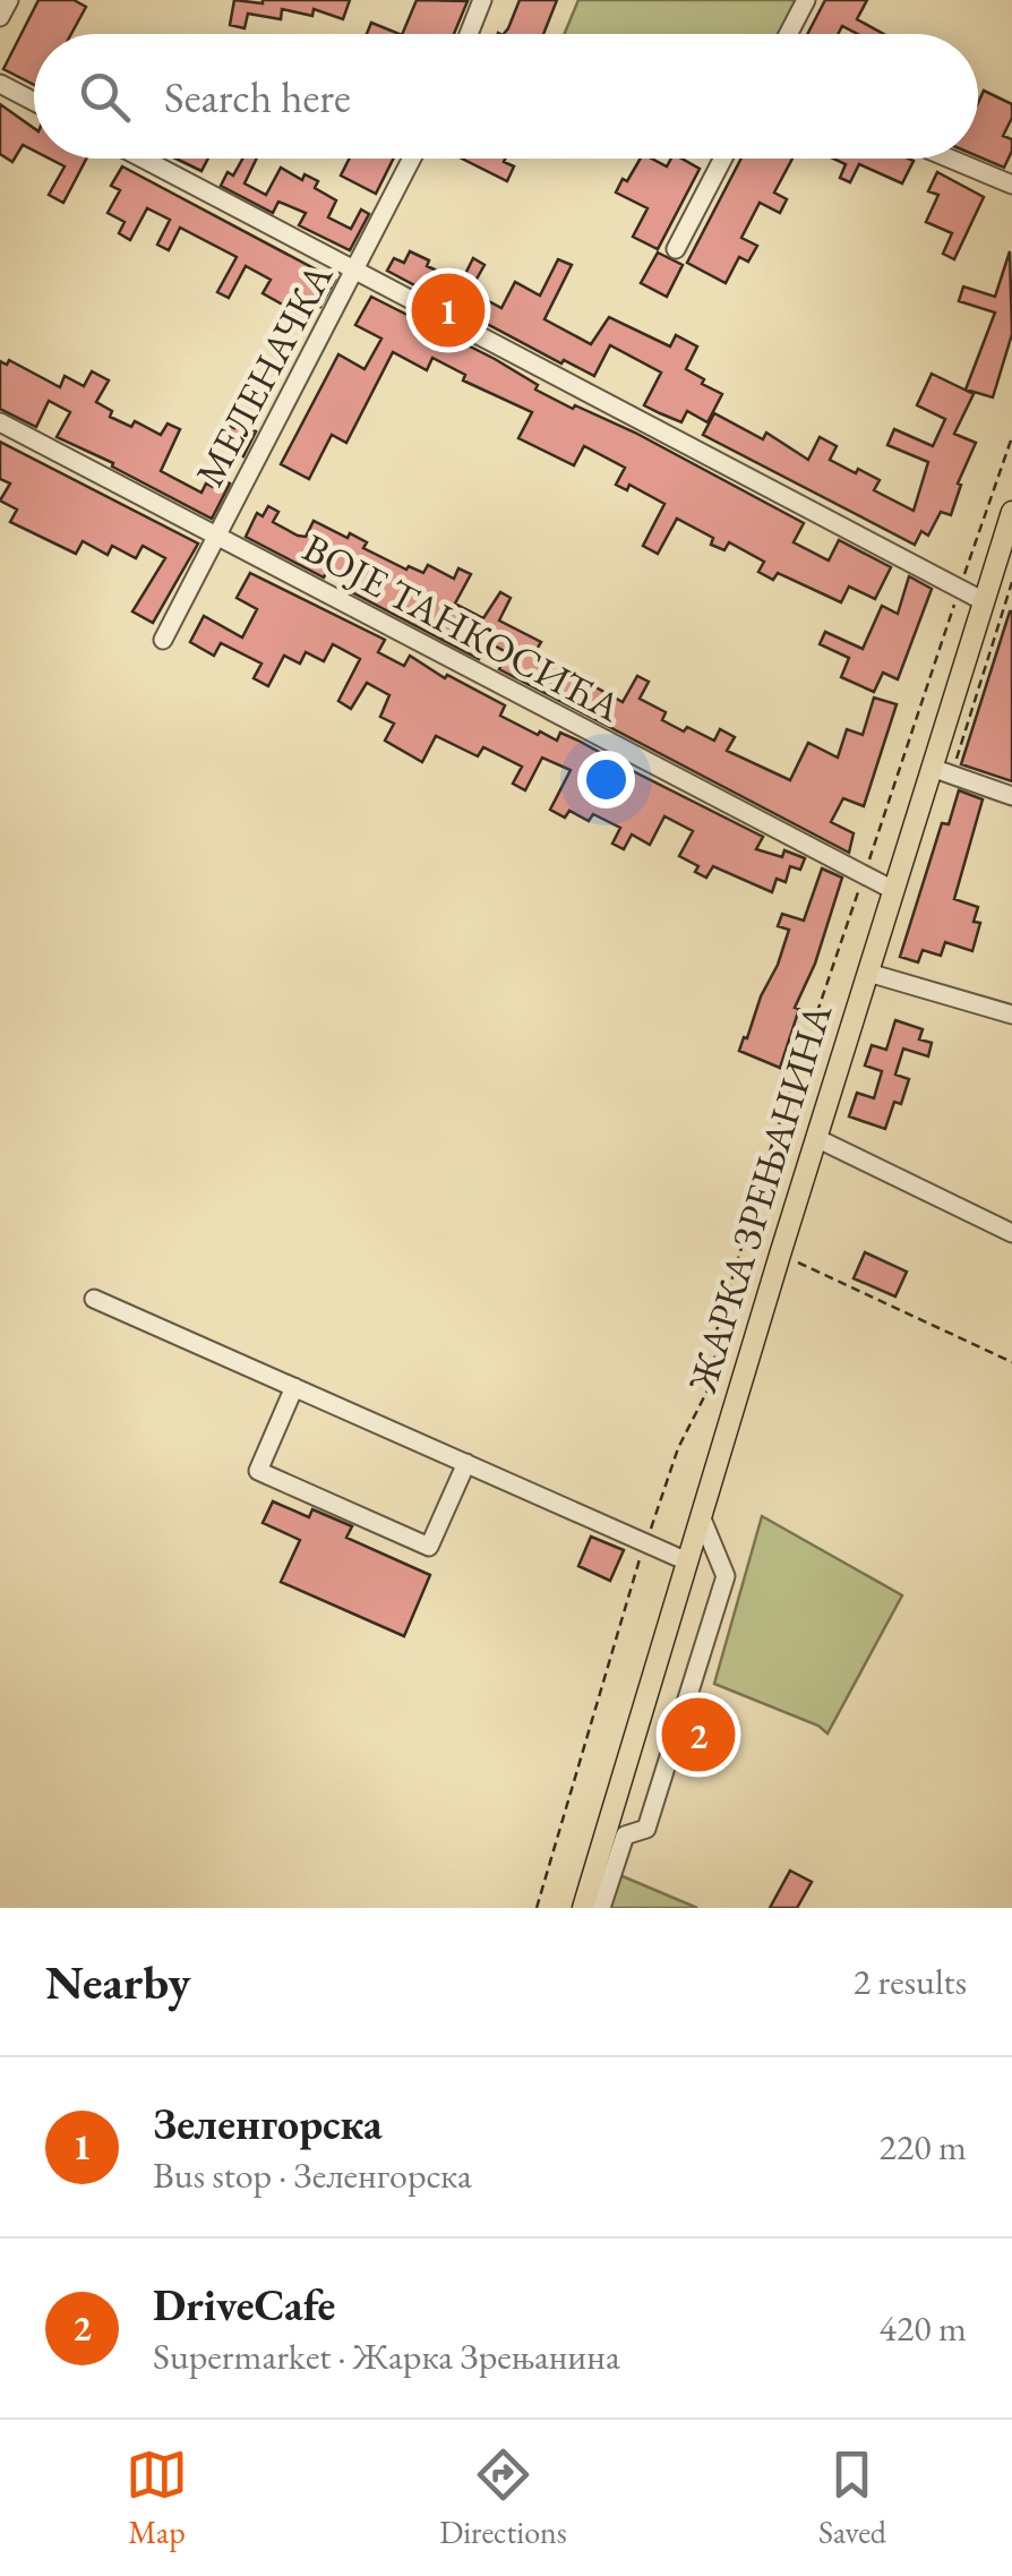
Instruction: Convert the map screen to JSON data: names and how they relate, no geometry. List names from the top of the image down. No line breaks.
{"streets":{"main road":["ЖАРКА ЗРЕЊАНИНА"],"street":["МЕЛЕНАЧКА","ВОЈЕ ТАНКОСИЋА"]},"crossings":[["МЕЛЕНАЧКА","ВОЈЕ ТАНКОСИЋА"],["ВОЈЕ ТАНКОСИЋА","ЖАРКА ЗРЕЊАНИНА"]],"page":{"search":"Search here","pins":["1","2"],"heading":["Nearby","2 results"],"list":[{"mark":"1","name":"Зеленгорска","note":"Bus stop · Зеленгорска","value":"220 m"},{"mark":"2","name":"DriveCafe","note":"Supermarket · Жарка Зрењанина","value":"420 m"}],"nav":["Map","Directions","Saved"]}}
